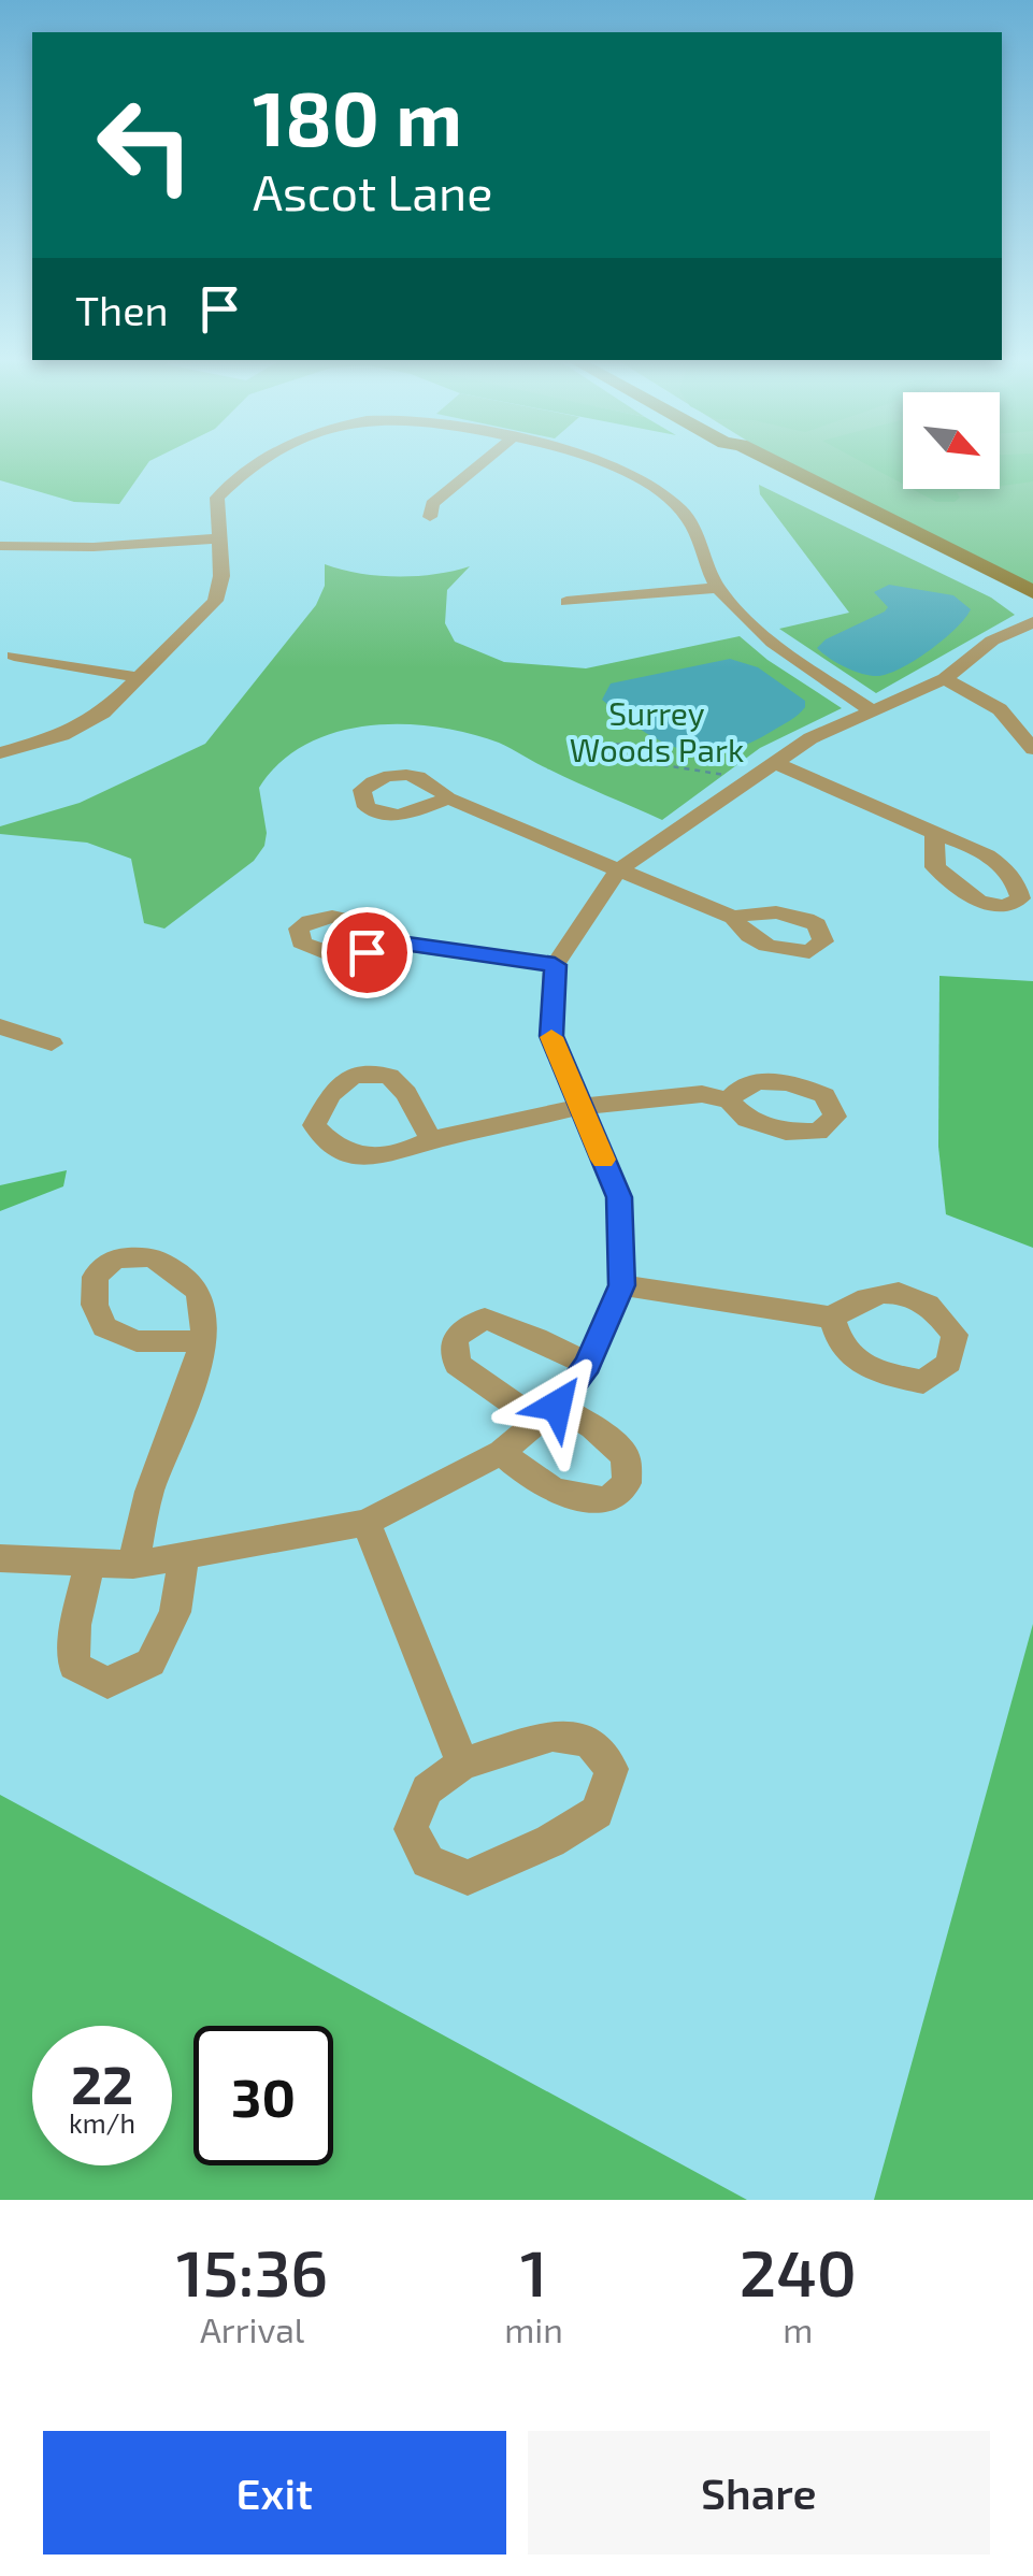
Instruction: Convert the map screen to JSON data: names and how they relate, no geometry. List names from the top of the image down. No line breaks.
{"parks":["Surrey Woods Park"],"north":"bottom right","page":{"turn":["180 m","Ascot Lane"],"then":"Then","speed":"22 km/h","limit":"30","eta":["15:36","Arrival","1","min","240","m"],"buttons":["Exit","Share"]}}
